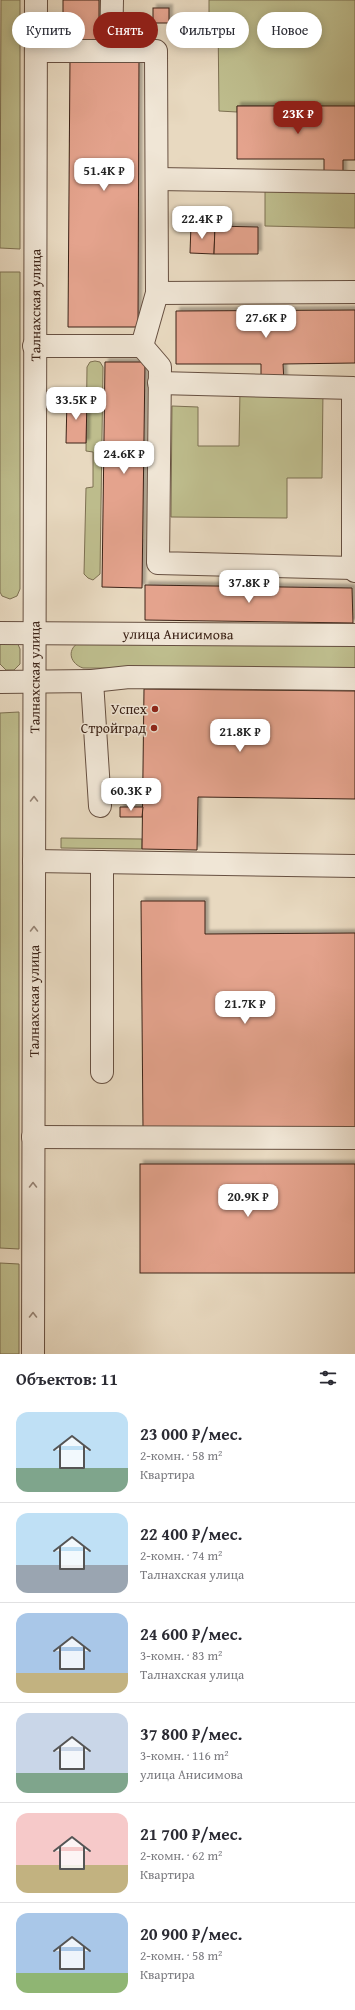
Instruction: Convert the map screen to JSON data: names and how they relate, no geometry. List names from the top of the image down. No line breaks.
{"streets":{"street":["Талнахская улица","улица Анисимова"]},"crossings":[["Талнахская улица","улица Анисимова"]],"places":["Успех","Стройград"],"page":{"chip":["Купить","Снять","Фильтры","Новое"],"price":["23K ₽","51.4K ₽","22.4K ₽","27.6K ₽","33.5K ₽","24.6K ₽","37.8K ₽","21.8K ₽","60.3K ₽","21.7K ₽","20.9K ₽"],"heading":"Объектов: 11","list":[{"name":"23 000 ₽/мес.","note":"2-комн. · 58 m² · Квартира"},{"name":"22 400 ₽/мес.","note":"2-комн. · 74 m² · Талнахская улица"},{"name":"24 600 ₽/мес.","note":"3-комн. · 83 m² · Талнахская улица"},{"name":"37 800 ₽/мес.","note":"3-комн. · 116 m² · улица Анисимова"},{"name":"21 700 ₽/мес.","note":"2-комн. · 62 m² · Квартира"},{"name":"20 900 ₽/мес.","note":"2-комн. · 58 m² · Квартира"}]}}
